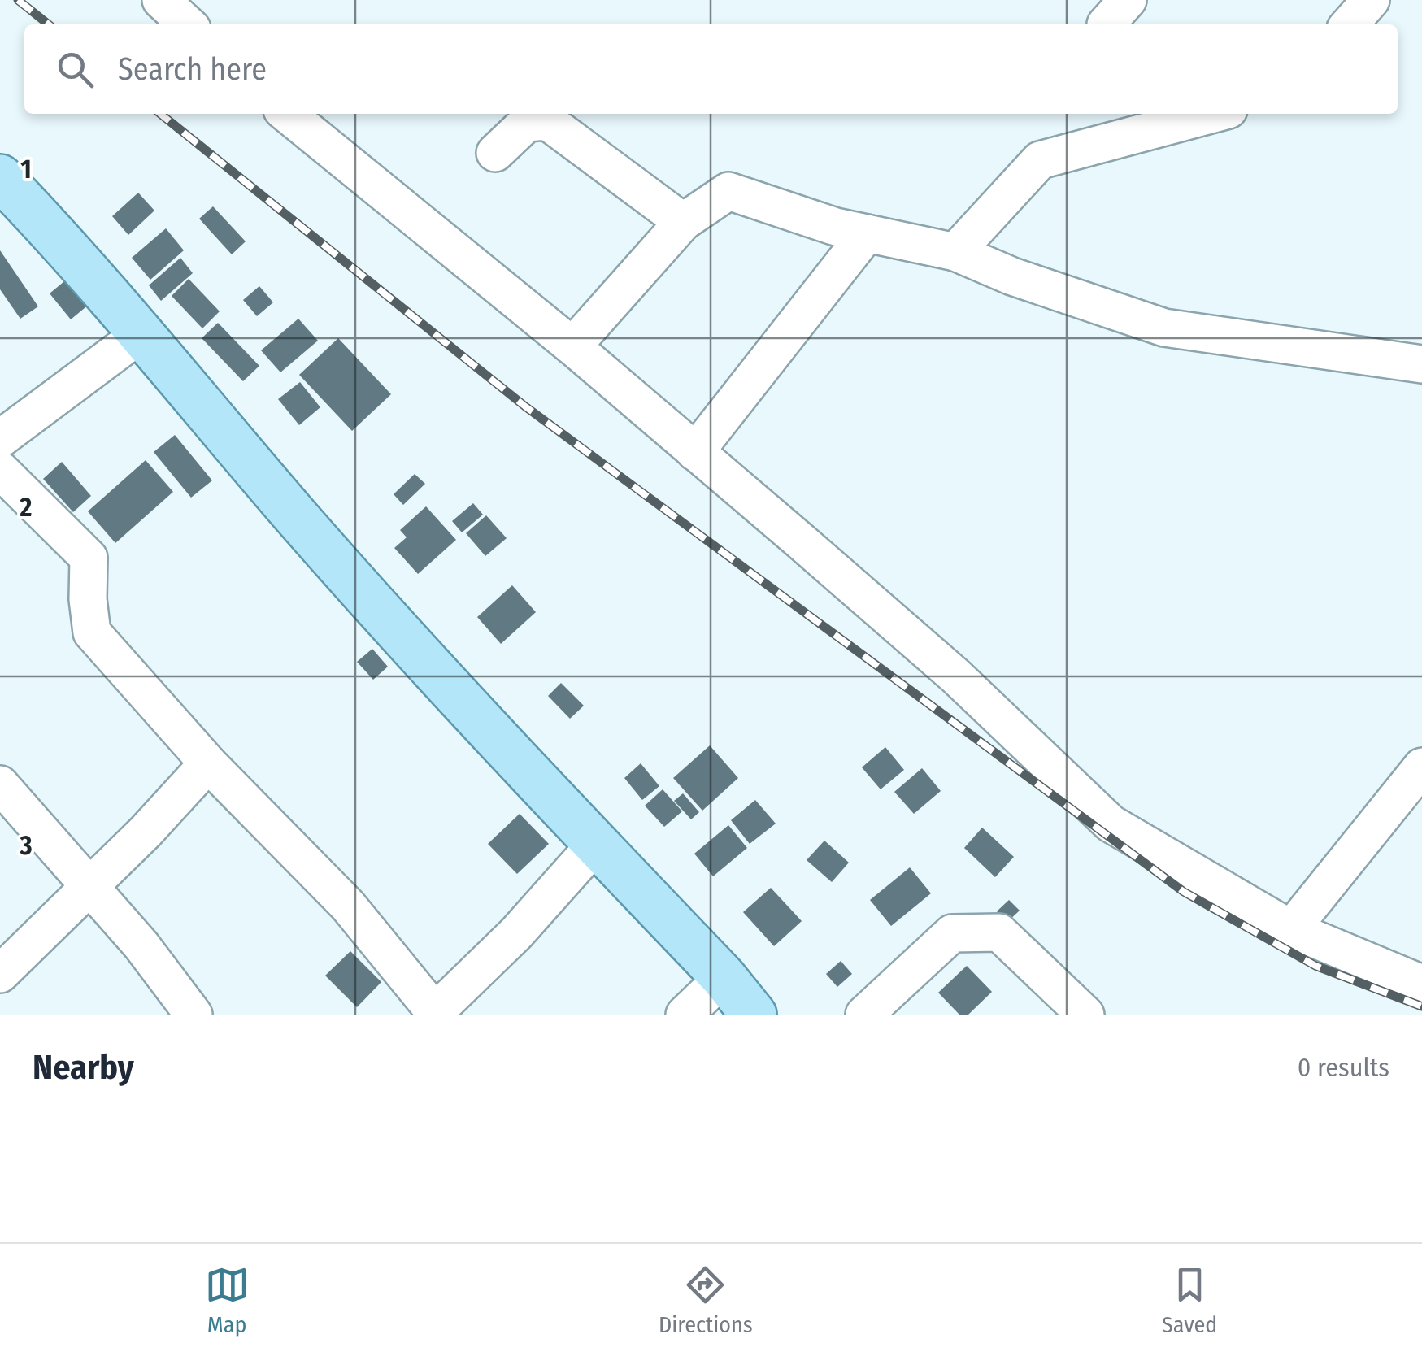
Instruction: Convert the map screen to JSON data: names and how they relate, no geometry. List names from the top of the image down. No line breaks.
{"page":{"search":"Search here","heading":["Nearby","0 results"],"nav":["Map","Directions","Saved"]},"grid":{"rows":["1","2","3"]}}
